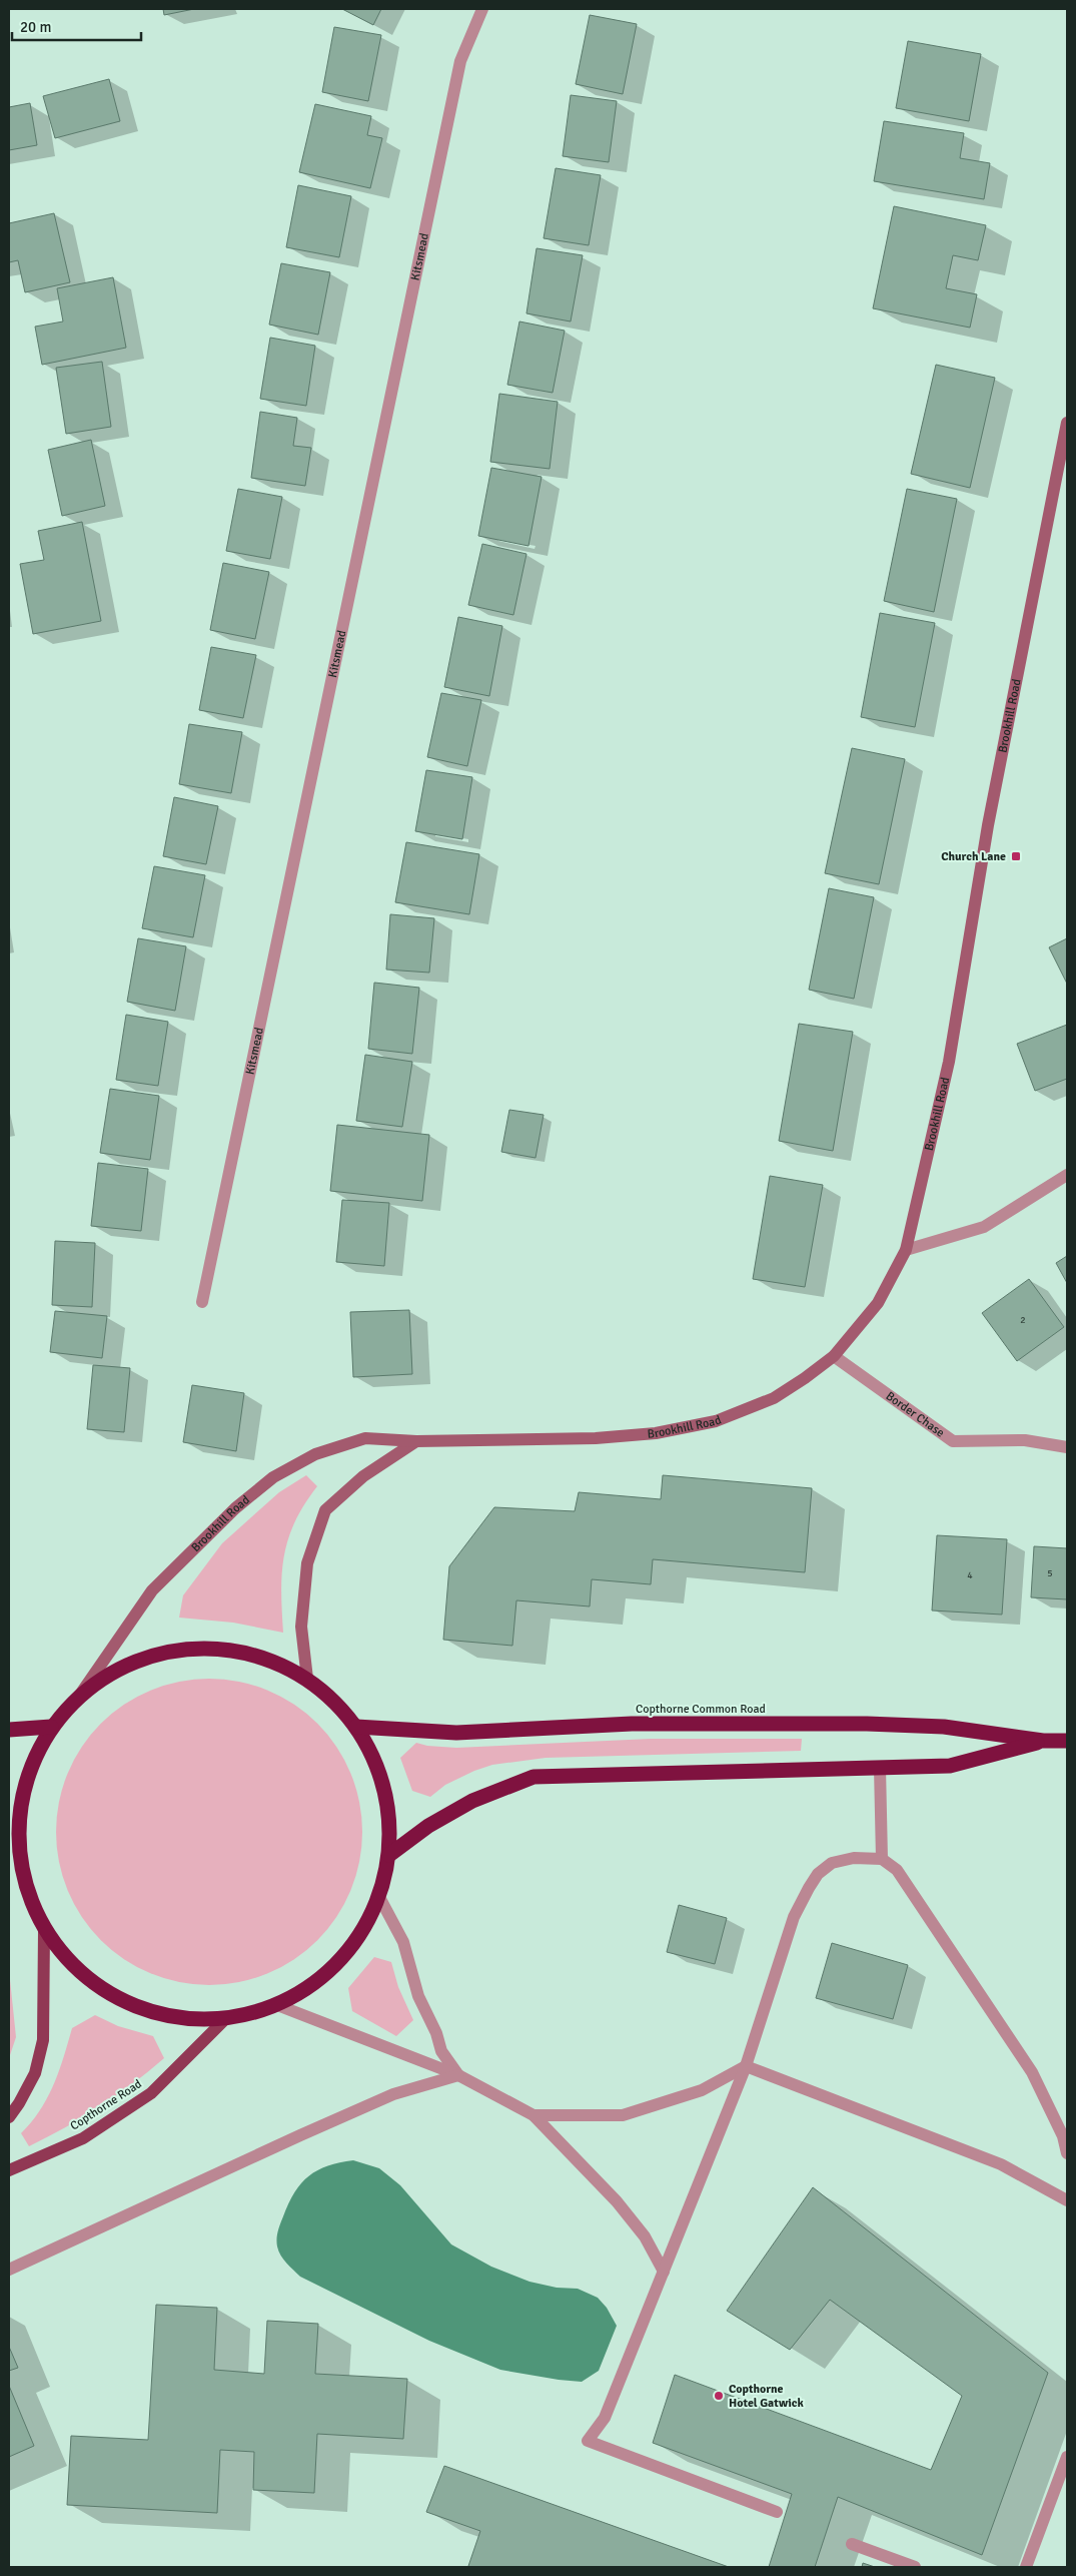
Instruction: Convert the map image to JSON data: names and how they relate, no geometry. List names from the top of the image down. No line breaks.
{"streets":{"highway":["Copthorne Common Road"],"main road":["Copthorne Road"],"street":["Kitsmead","Brookhill Road","Border Chase"]},"crossings":[["Brookhill Road","Border Chase"]],"places":{"transit":["Church Lane"],"other":["Copthorne Hotel Gatwick"]},"house_numbers":["2","5","4"],"scale_bar":"20 m"}
